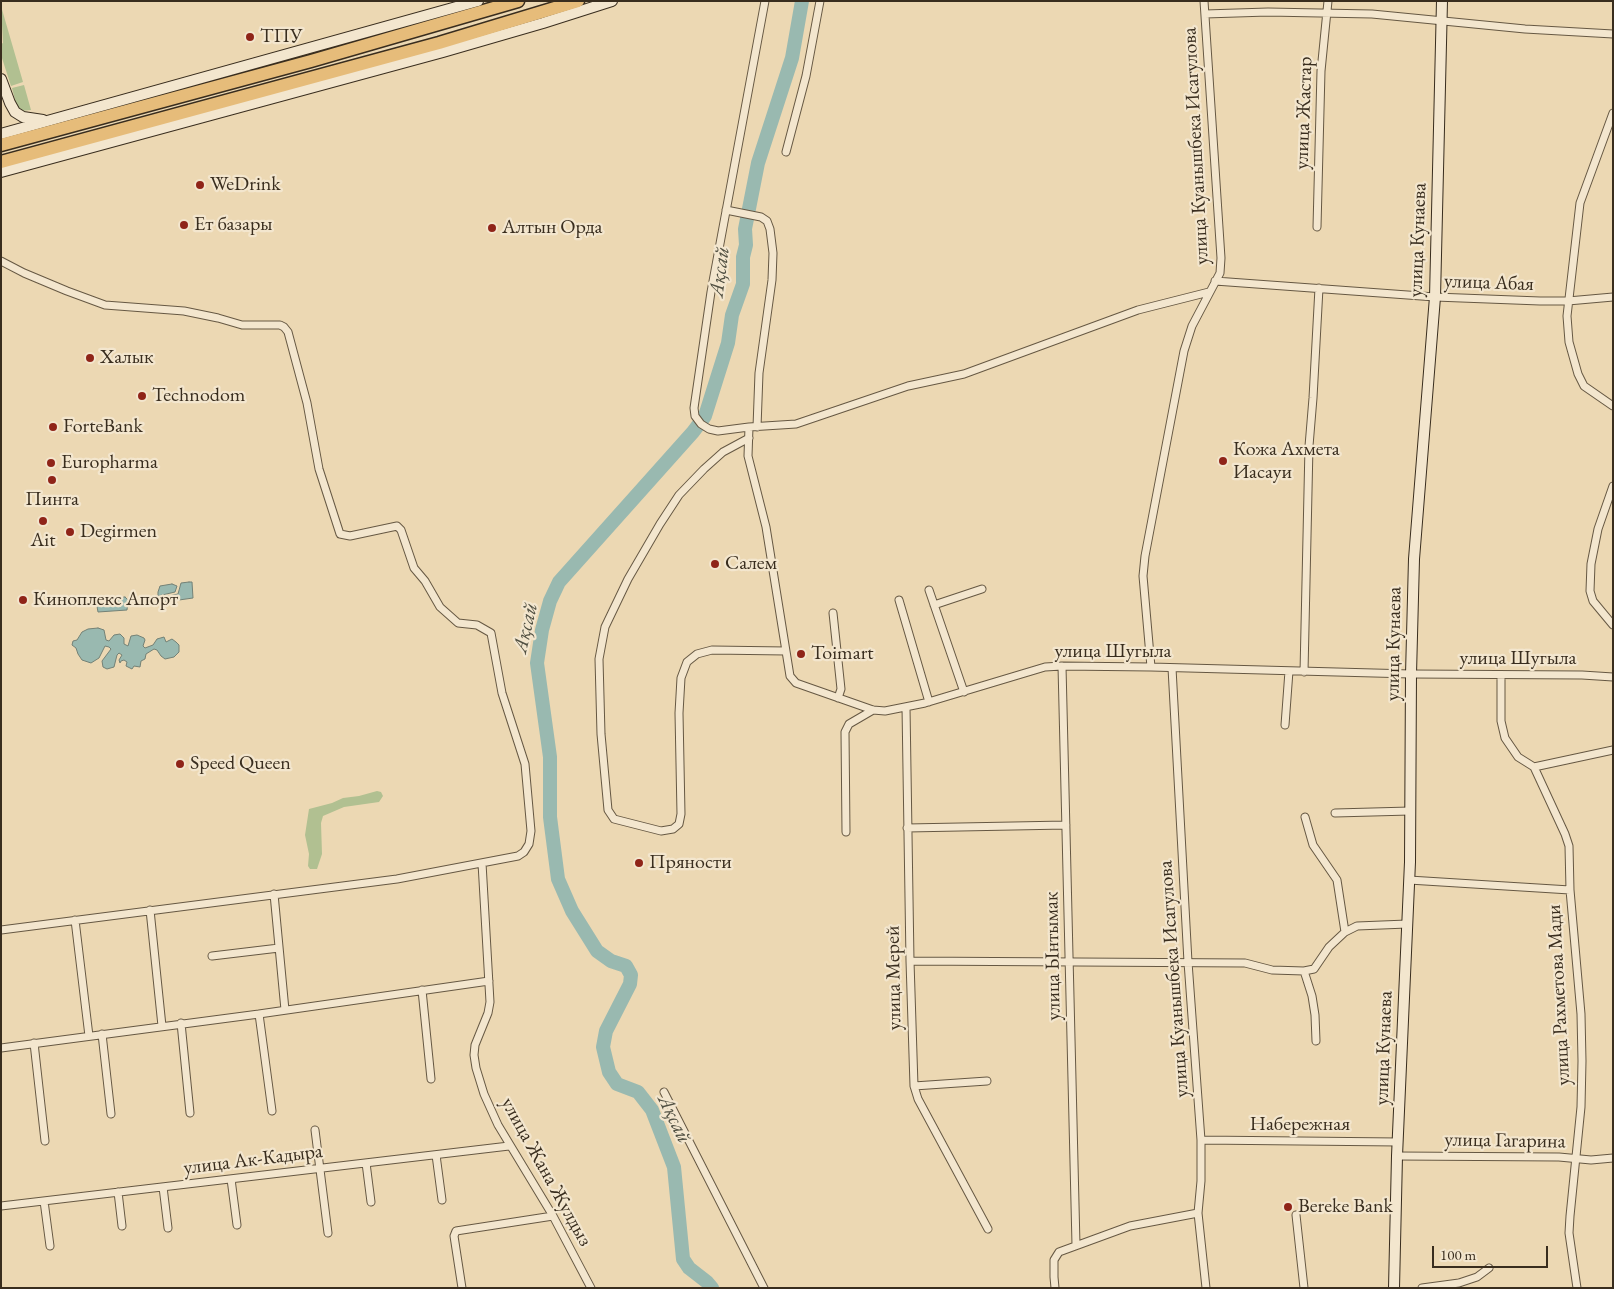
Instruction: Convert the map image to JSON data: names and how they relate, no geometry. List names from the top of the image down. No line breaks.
{"streets":{"main road":["улица Кунаева"],"street":["улица Жастар","улица Куанышбека Исагулова","улица Абая","улица Шугыла","улица Ынтымак","улица Мерей","улица Рахметова Мади","Набережная","улица Гагарина","улица Ак-Кадыра","улица Жана Жулдыз"]},"crossings":[["улица Куанышбека Исагулова","улица Абая"],["улица Куанышбека Исагулова","улица Шугыла"],["улица Куанышбека Исагулова","Набережная"],["улица Кунаева","улица Абая"],["улица Кунаева","улица Шугыла"],["улица Кунаева","Набережная"],["улица Кунаева","улица Гагарина"],["улица Шугыла","улица Ынтымак"],["улица Шугыла","улица Мерей"],["улица Рахметова Мади","улица Гагарина"],["улица Ак-Кадыра","улица Жана Жулдыз"]],"water":["Ақсай"],"places":["ТПУ","WeDrink","Ет базары","Алтын Орда","Халык","Technodom","ForteBank","Кожа Ахмета Иасауи","Europharma","Пинта","Ait","Degirmen","Салем","Киноплекс Апорт","Toimart","Speed Queen","Пряности","Bereke Bank"],"scale_bar":"100 m"}
